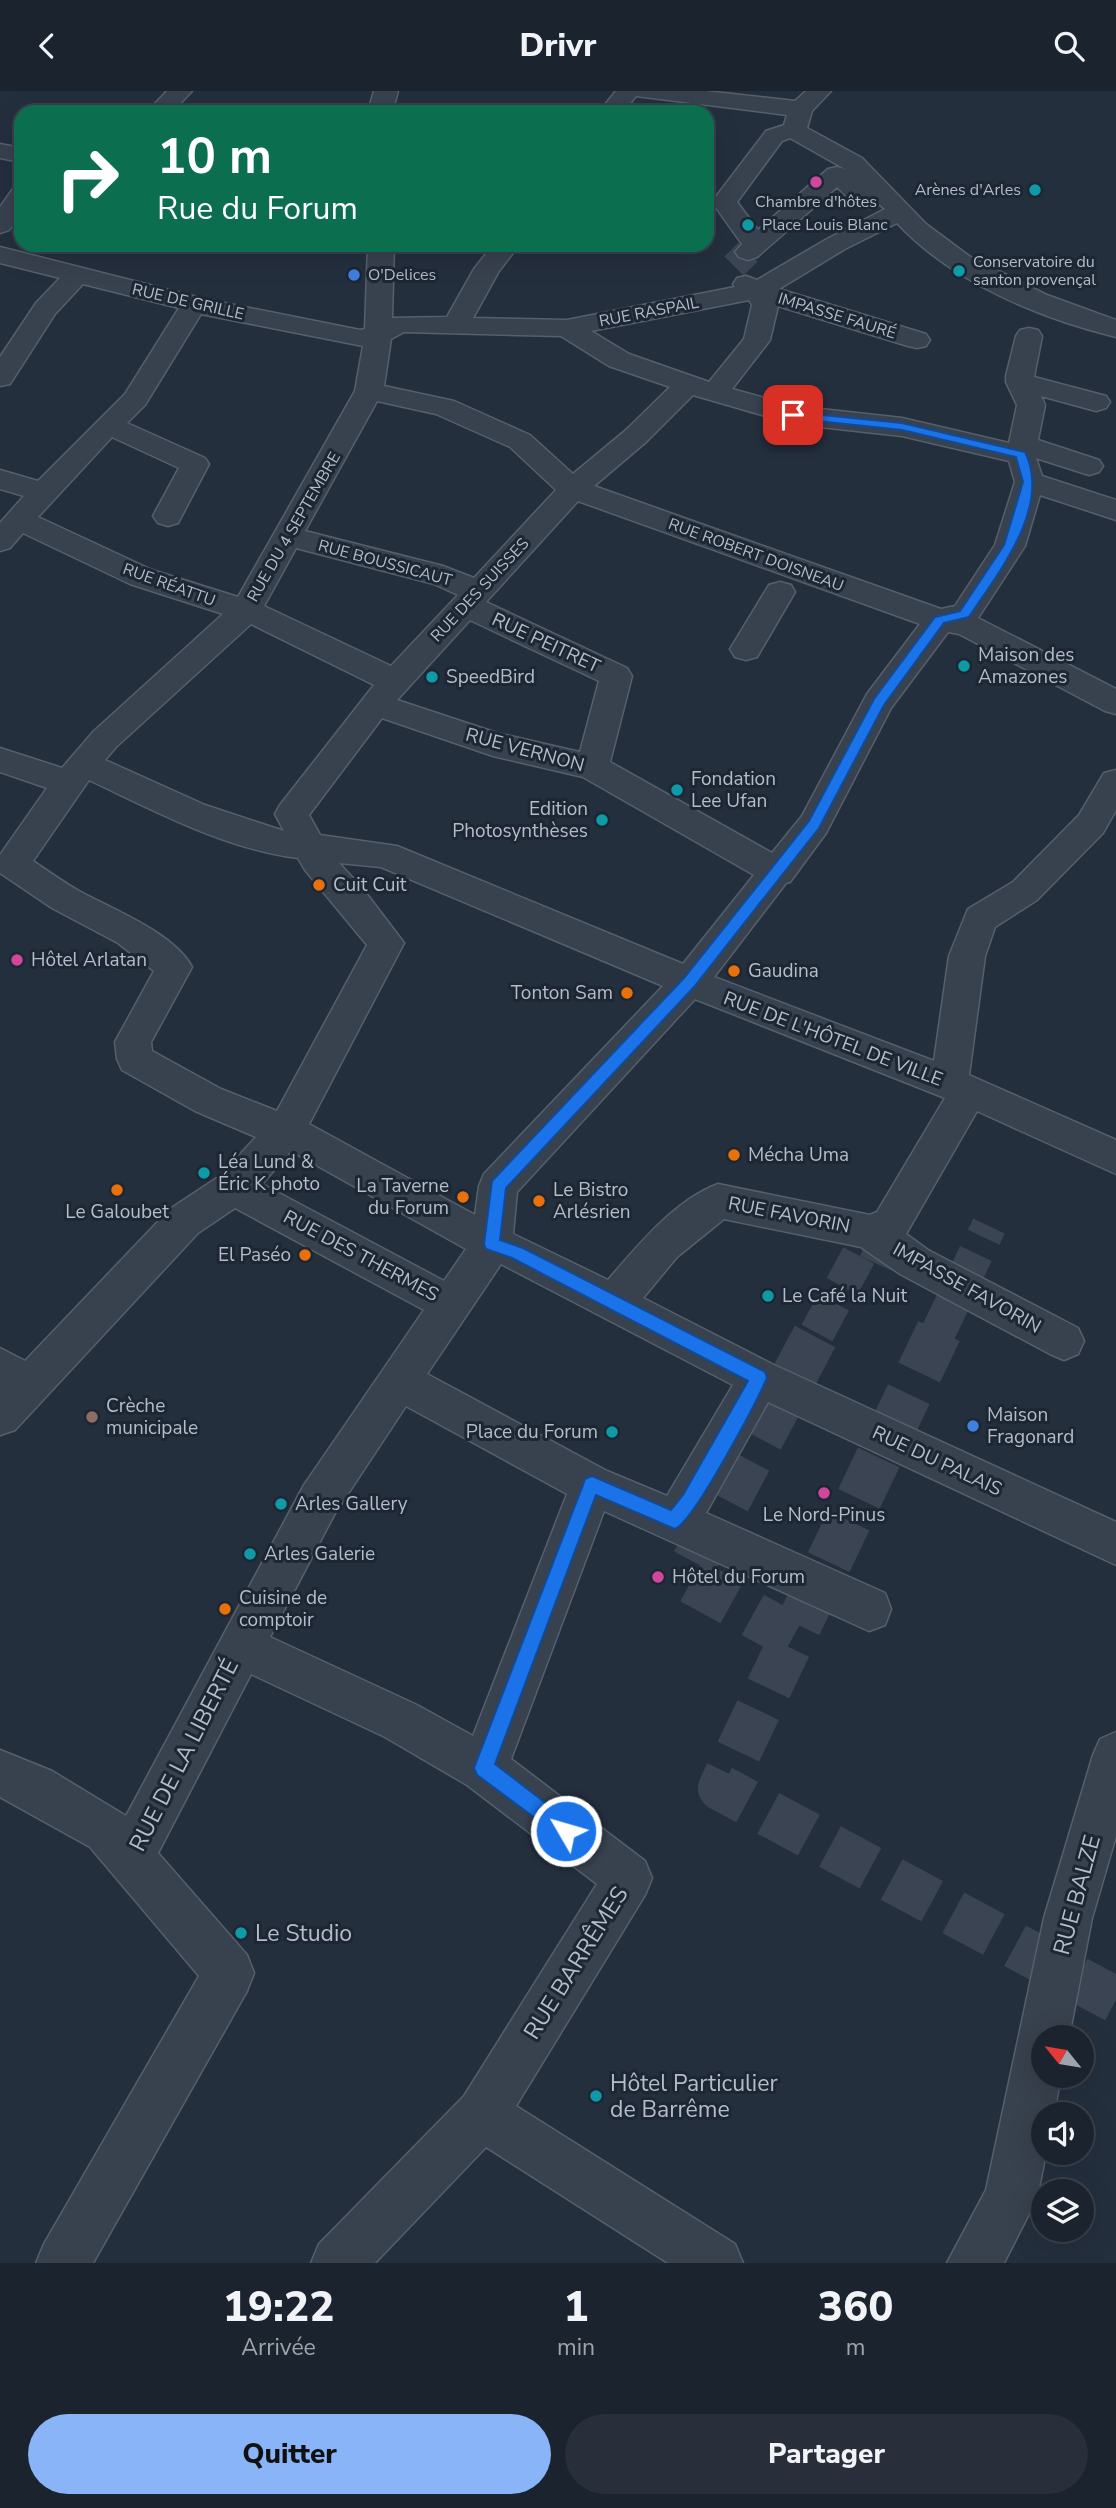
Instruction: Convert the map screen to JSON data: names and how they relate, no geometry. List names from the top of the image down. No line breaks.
{"streets":{"street":["RUE DE GRILLE","RUE RASPAIL","IMPASSE FAURÉ","RUE DU 4 SEPTEMBRE","RUE ROBERT DOISNEAU","RUE BOUSSICAUT","RUE RÉATTU","RUE DES SUISSES","RUE PEITRET","RUE VERNON","RUE DE L'HÔTEL DE VILLE","RUE FAVORIN","RUE DES THERMES","IMPASSE FAVORIN","RUE DU PALAIS","RUE DE LA LIBERTÉ","RUE BALZE","RUE BARRÊMES"]},"crossings":[["RUE DE GRILLE","RUE RASPAIL"],["RUE DE GRILLE","RUE DU 4 SEPTEMBRE"],["RUE RASPAIL","IMPASSE FAURÉ"],["RUE RASPAIL","RUE DU 4 SEPTEMBRE"],["RUE DU 4 SEPTEMBRE","RUE BOUSSICAUT"],["RUE DU 4 SEPTEMBRE","RUE RÉATTU"],["RUE DU 4 SEPTEMBRE","RUE DE L'HÔTEL DE VILLE"],["RUE ROBERT DOISNEAU","RUE DES SUISSES"],["RUE BOUSSICAUT","RUE DES SUISSES"],["RUE BOUSSICAUT","RUE PEITRET"],["RUE RÉATTU","RUE DES SUISSES"],["RUE RÉATTU","RUE VERNON"],["RUE DES SUISSES","RUE PEITRET"],["RUE DES SUISSES","RUE VERNON"],["RUE DES SUISSES","RUE DE L'HÔTEL DE VILLE"],["RUE PEITRET","RUE VERNON"],["RUE DE L'HÔTEL DE VILLE","RUE FAVORIN"],["RUE FAVORIN","IMPASSE FAVORIN"],["RUE DES THERMES","RUE DE LA LIBERTÉ"],["RUE DE LA LIBERTÉ","RUE BARRÊMES"]],"places":["Chambre d'hôtes","Arènes d'Arles","Place Louis Blanc","Conservatoire du santon provençal","O'Delices","Maison des Amazones","SpeedBird","Fondation Lee Ufan","Edition Photosynthèses","Cuit Cuit","Hôtel Arlatan","Gaudina","Tonton Sam","Mécha Uma","Léa Lund & Éric K photo","Le Galoubet","La Taverne du Forum","Le Bistro Arlésrien","El Paséo","Le Café la Nuit","Crèche municipale","Maison Fragonard","Place du Forum","Le Nord-Pinus","Arles Gallery","Arles Galerie","Hôtel du Forum","Cuisine de comptoir","Le Studio","Hôtel Particulier de Barrême"],"north":"top left","page":{"header":"Drivr","turn":["10 m","Rue du Forum"],"eta":["19:22","Arrivée","1","min","360","m"],"buttons":["Quitter","Partager"]}}
